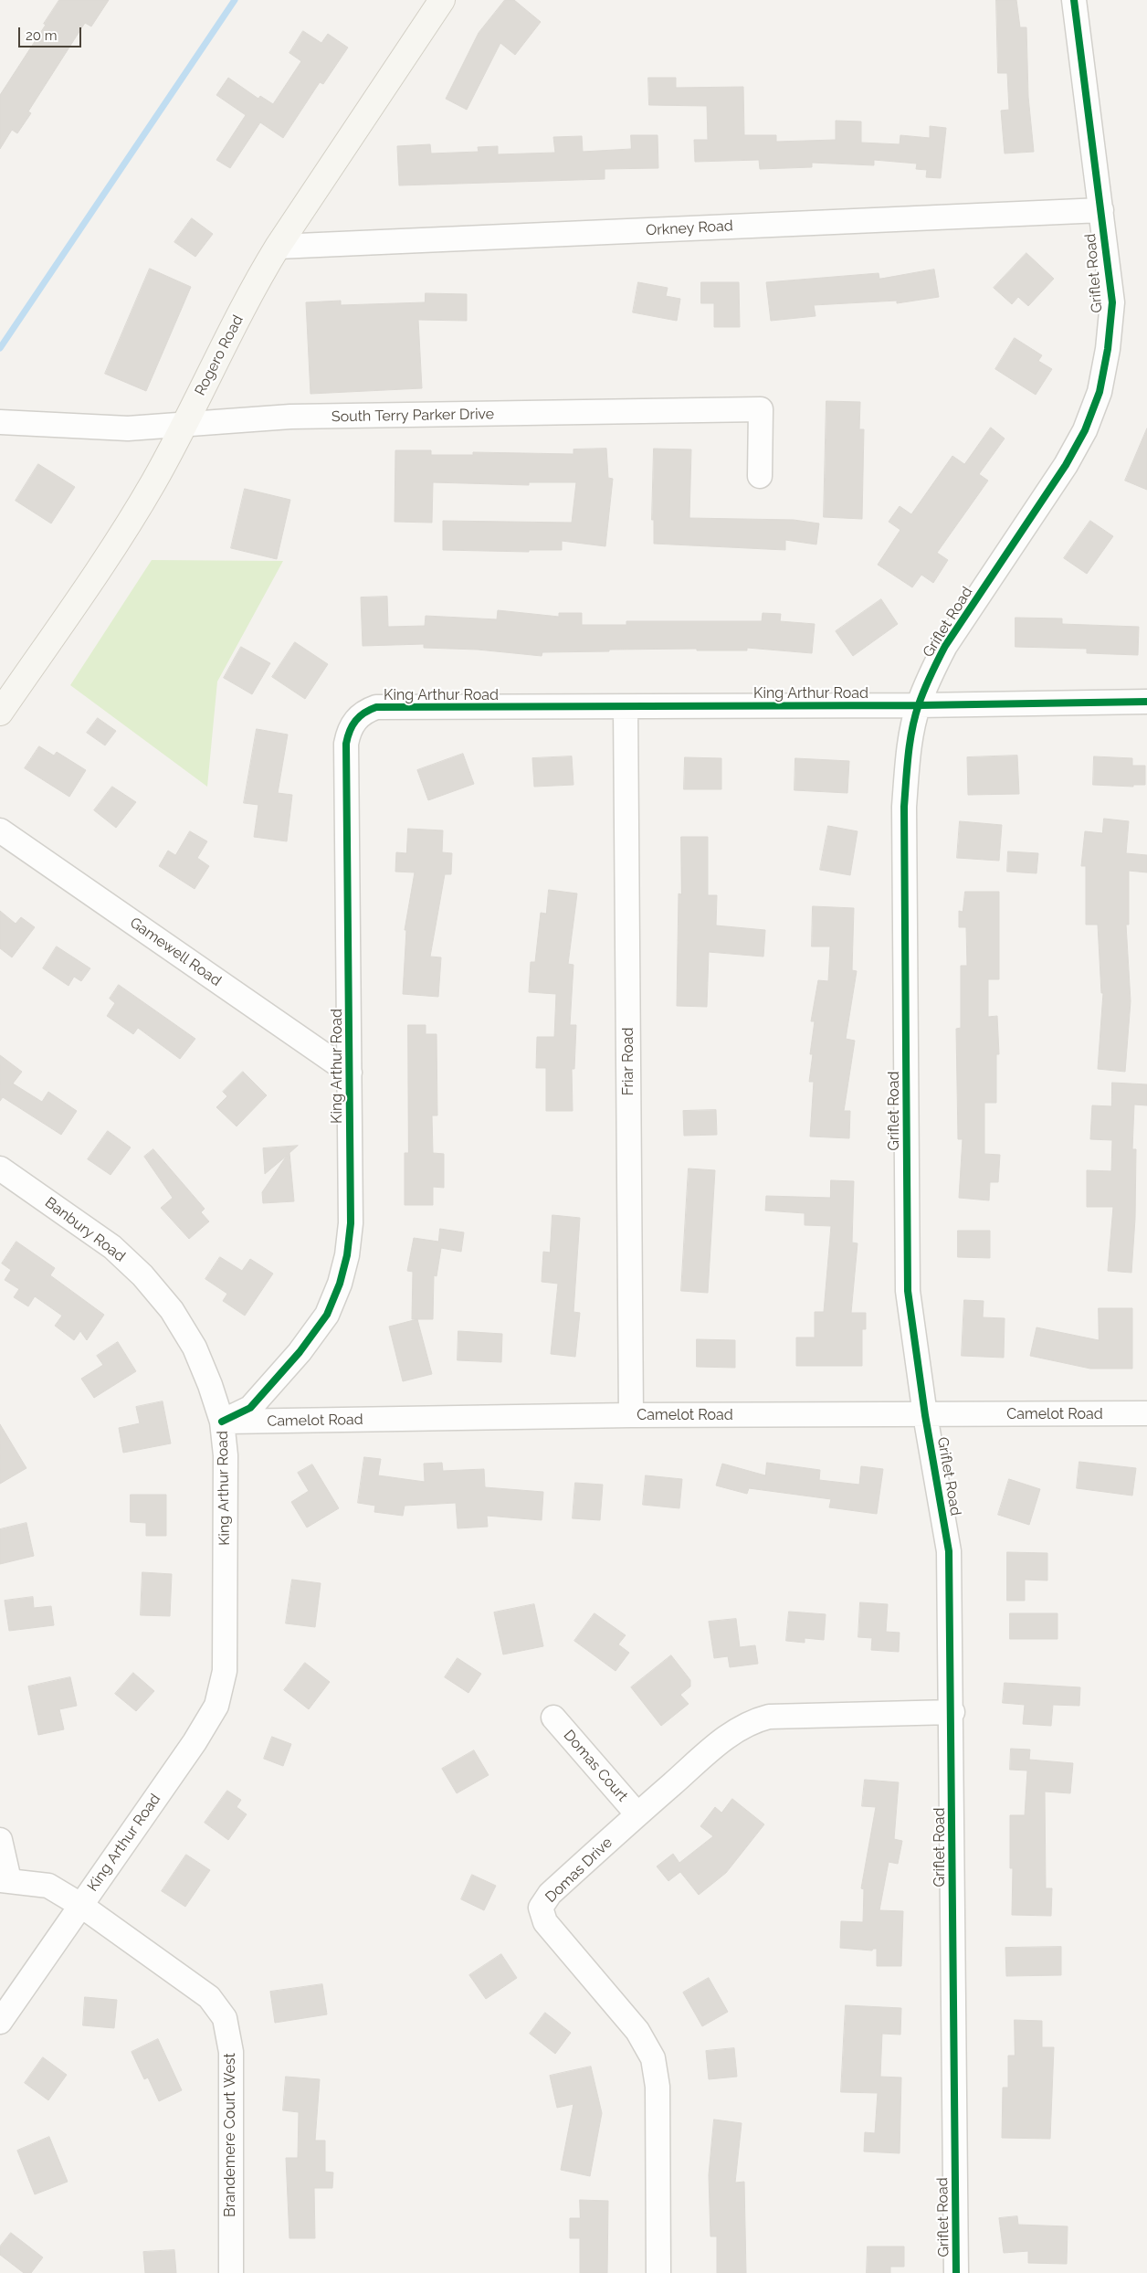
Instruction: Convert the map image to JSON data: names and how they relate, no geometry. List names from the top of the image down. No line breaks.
{"streets":{"main road":["Rogero Road"],"street":["Orkney Road","Griflet Road","South Terry Parker Drive","King Arthur Road","Gamewell Road","Friar Road","Banbury Road","Camelot Road","Domas Court","Domas Drive","Brandemere Court West"]},"crossings":[["Orkney Road","Griflet Road"],["Orkney Road","Rogero Road"],["Griflet Road","King Arthur Road"],["Griflet Road","Camelot Road"],["Griflet Road","Domas Drive"],["Rogero Road","South Terry Parker Drive"],["King Arthur Road","Gamewell Road"],["King Arthur Road","Friar Road"],["King Arthur Road","Banbury Road"],["King Arthur Road","Camelot Road"],["King Arthur Road","Brandemere Court West"],["Friar Road","Camelot Road"],["Banbury Road","Camelot Road"],["Domas Court","Domas Drive"]],"scale_bar":"20 m"}
